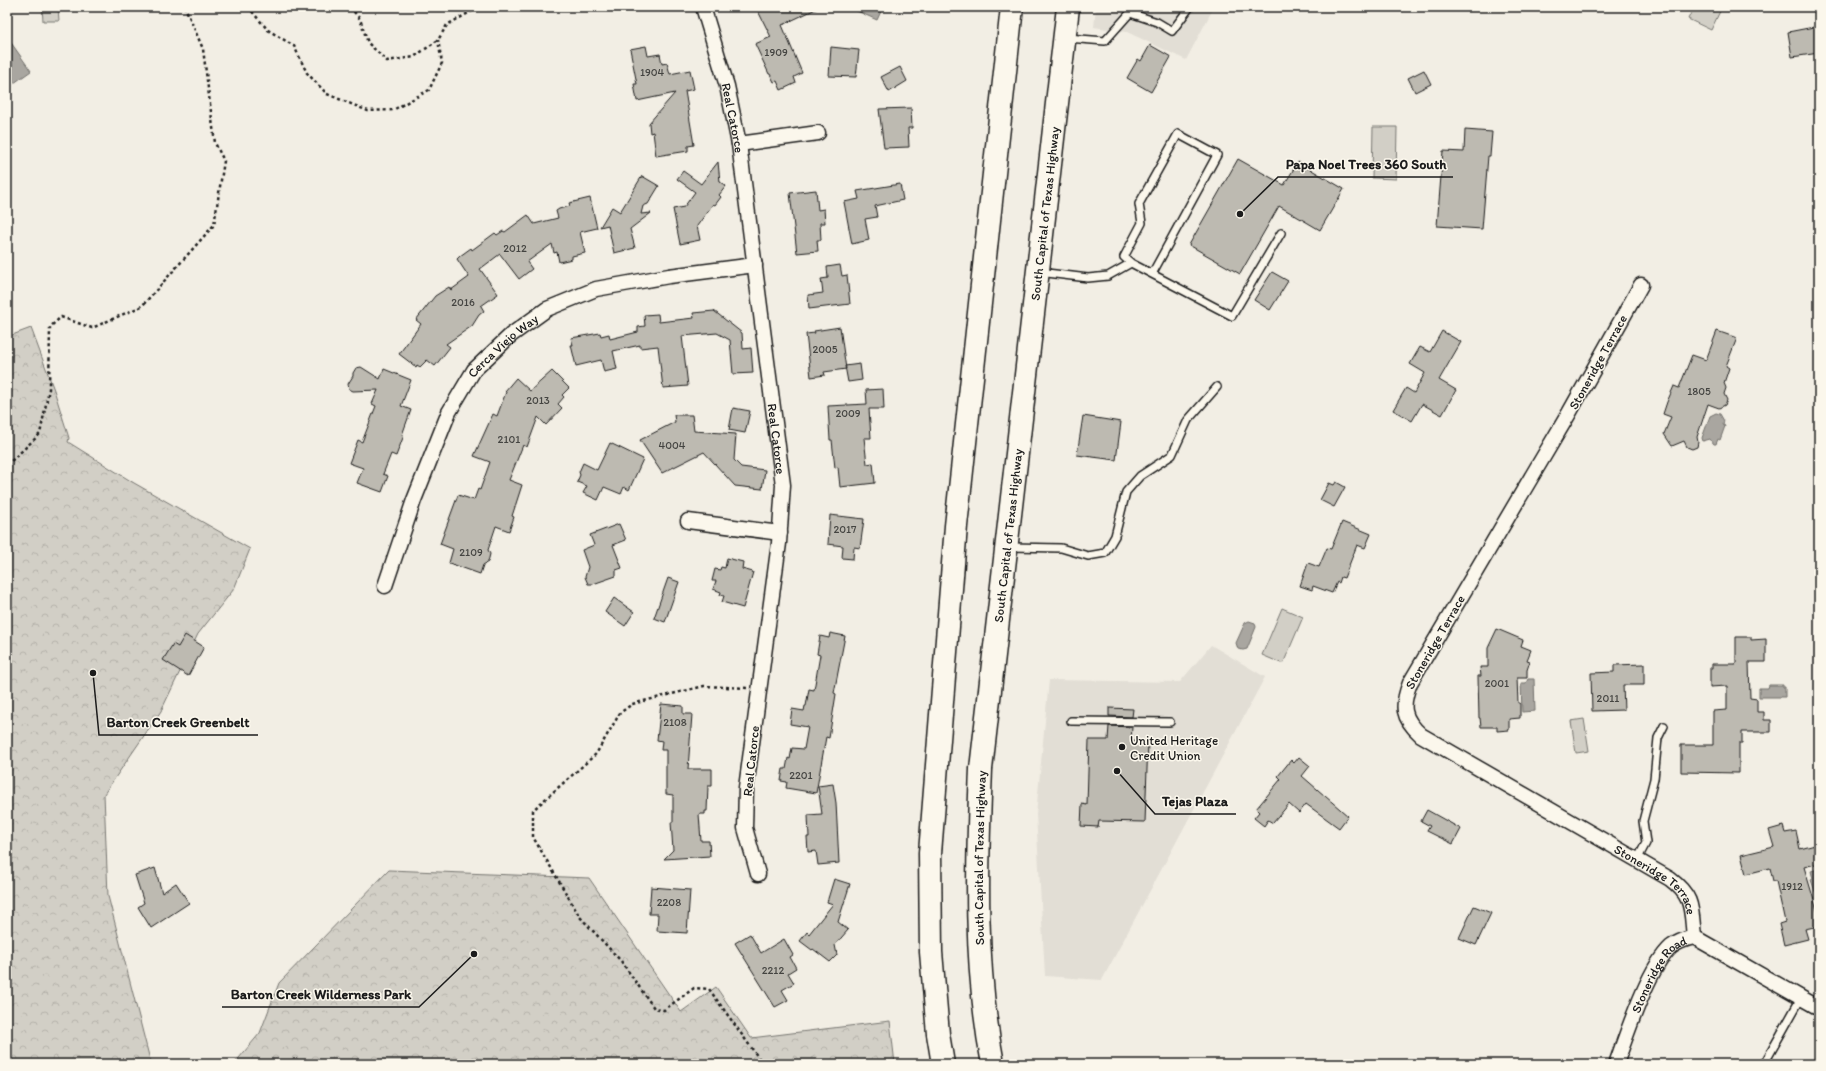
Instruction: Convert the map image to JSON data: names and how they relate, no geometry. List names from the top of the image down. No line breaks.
{"streets":{"highway":["South Capital of Texas Highway"],"street":["Real Catorce","Cerca Viejo Way","Stoneridge Terrace","Stoneridge Road"]},"crossings":[["Real Catorce","Cerca Viejo Way"],["Stoneridge Terrace","Stoneridge Road"]],"places":["Papa Noel Trees 360 South","Barton Creek Greenbelt","United Heritage Credit Union","Tejas Plaza","Barton Creek Wilderness Park"],"house_numbers":["1909","1904","2012","2016","2005","1805","2013","2009","2101","4004","2017","2109","2001","2011","2108","2201","1912","2208","2212"]}
